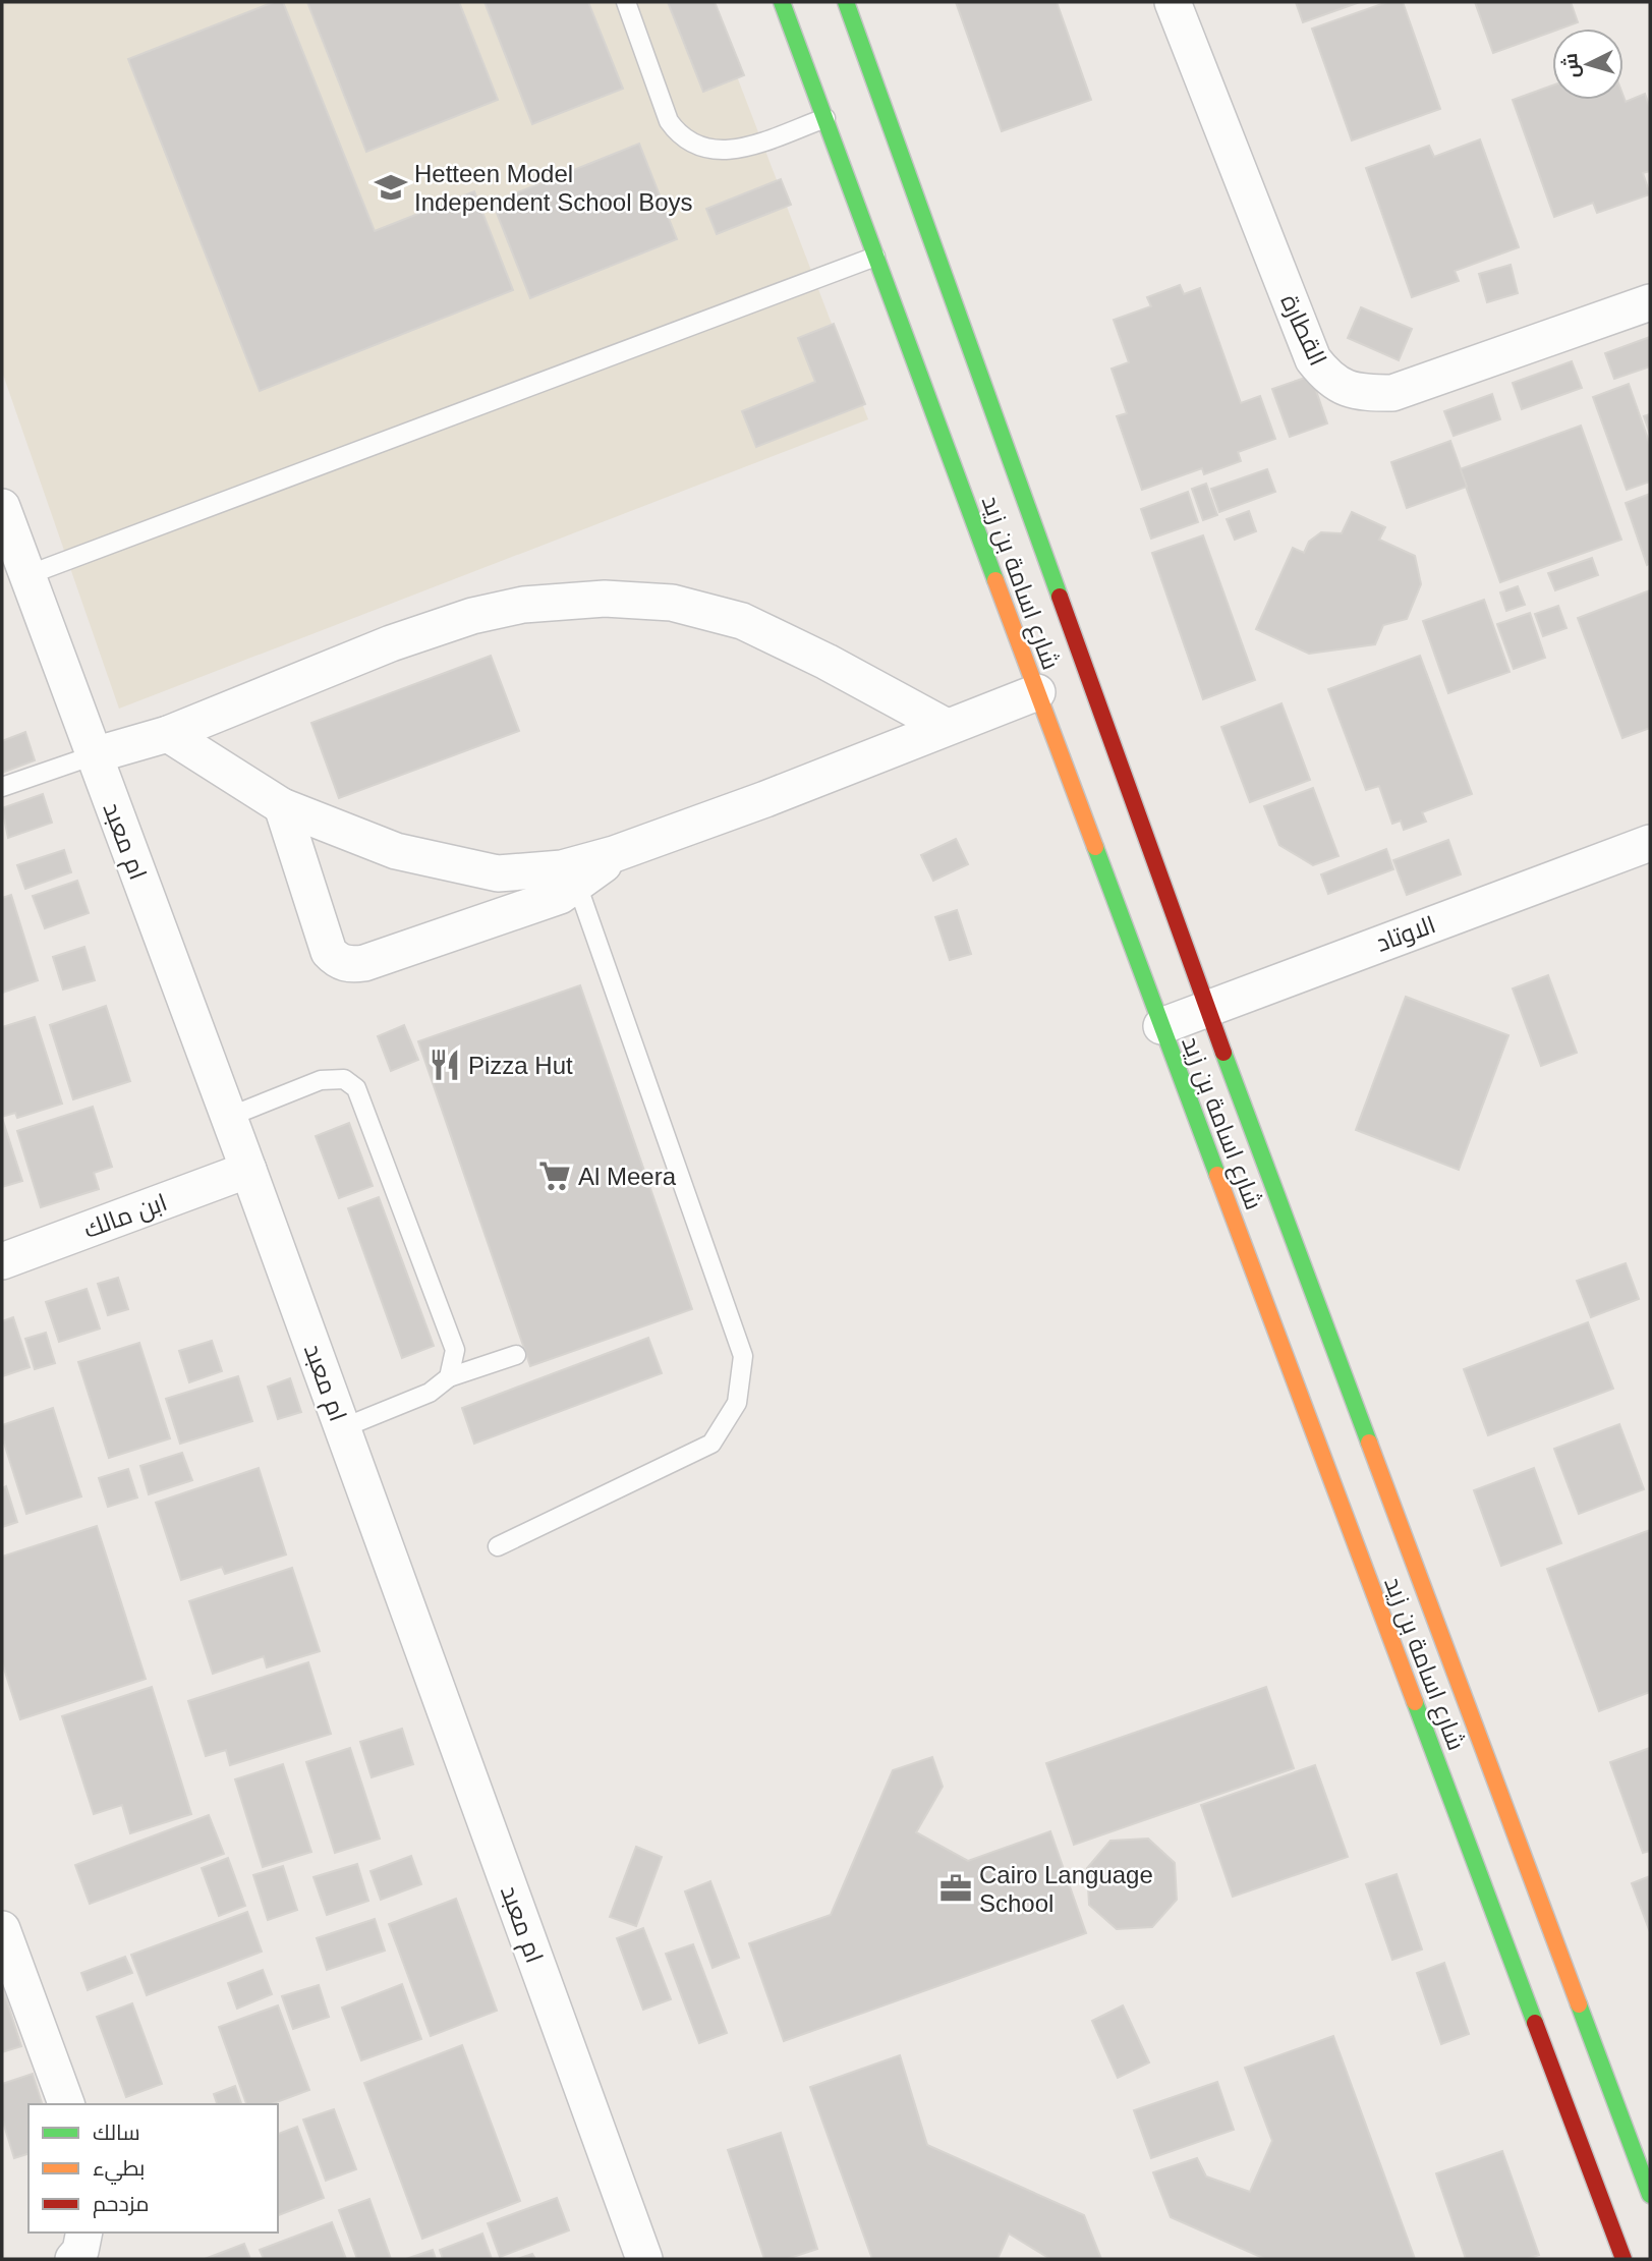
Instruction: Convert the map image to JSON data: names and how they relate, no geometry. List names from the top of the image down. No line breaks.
{"streets":{"street":["القطارة","شارع اسامة بن زيد","ام معبد","الاوتاد","ابن مالك"]},"crossings":[["شارع اسامة بن زيد","الاوتاد"],["ام معبد","ابن مالك"]],"places":{"school or university":["Hetteen Model Independent School Boys"],"restaurant":["Pizza Hut"],"supermarket":["Al Meera"],"office":["Cairo Language School"]},"legend":["سالك","بطيء","مزدحم"],"north":"left"}
